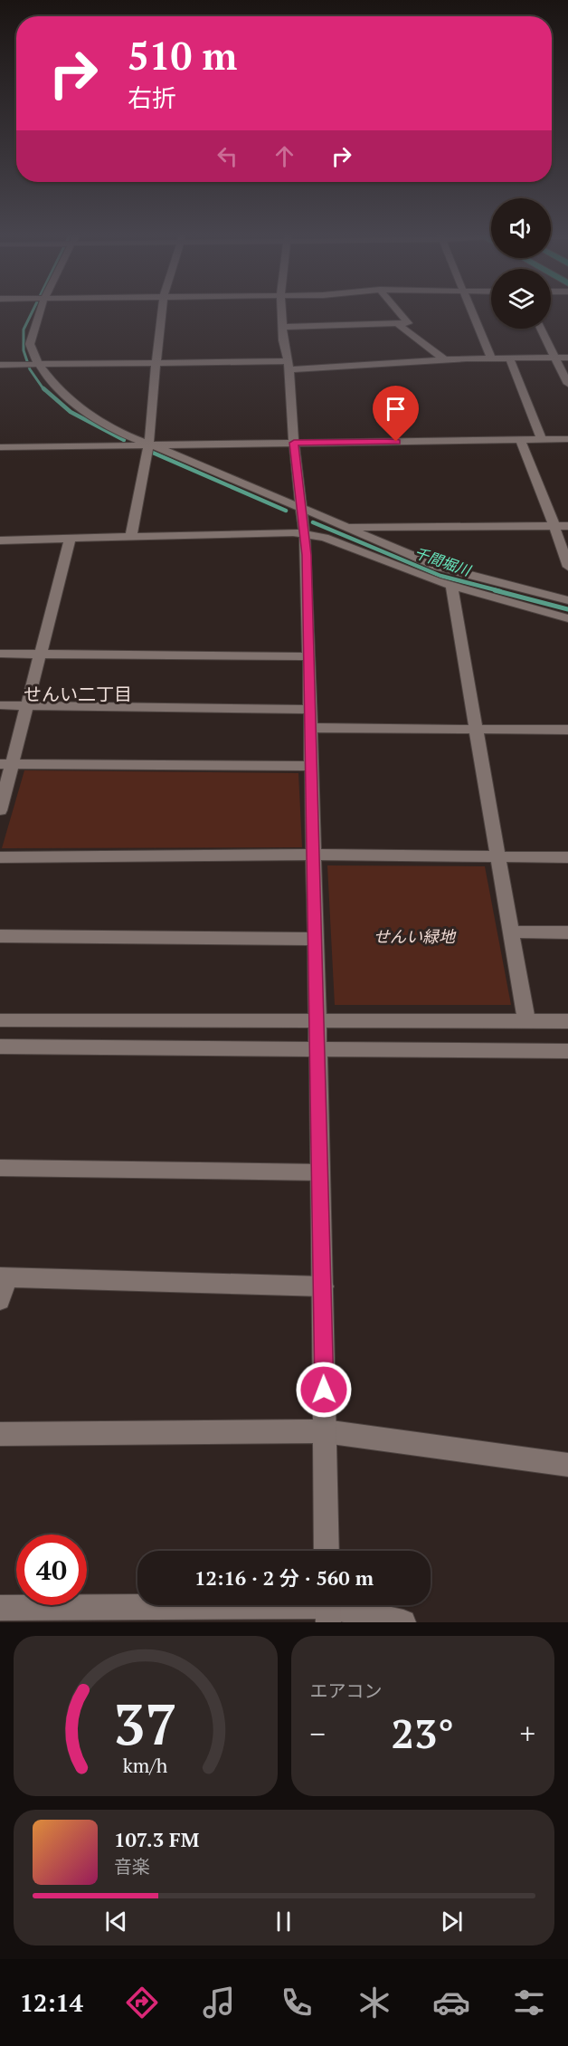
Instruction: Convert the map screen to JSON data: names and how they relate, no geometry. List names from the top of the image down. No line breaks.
{"districts":["せんい二丁目"],"water":["千間堀川"],"parks":["せんい緑地"],"page":{"turn":["510 m","右折"],"limit":"40","trip":"12:16 · 2 分 · 560 m","tile":"エアコン","heat":["−","23°","+"],"song":["107.3 FM","音楽"],"tabs":"12:14","gauge":["37","km/h"]}}
